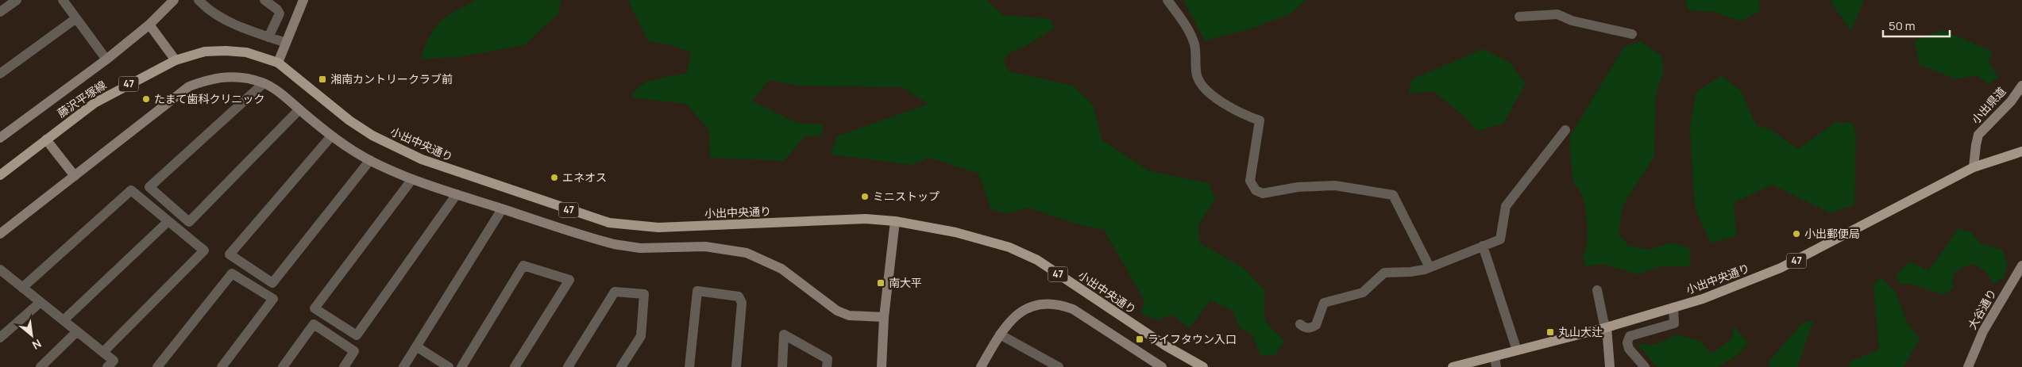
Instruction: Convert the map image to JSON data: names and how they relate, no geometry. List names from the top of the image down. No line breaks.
{"streets":{"main road":["47","藤沢平塚線","小出中央通り"],"street":["小出県道","大谷通り"]},"crossings":[["47","小出県道"],["47","小出中央通り"],["藤沢平塚線","小出中央通り"],["小出県道","小出中央通り"]],"places":{"transit":["湘南カントリークラブ前","南大平","丸山大辻","ライフタウン入口"],"other":["たまて歯科クリニック","エネオス","ミニストップ","小出郵便局"]},"scale_bar":"50 m","north":"bottom right"}
